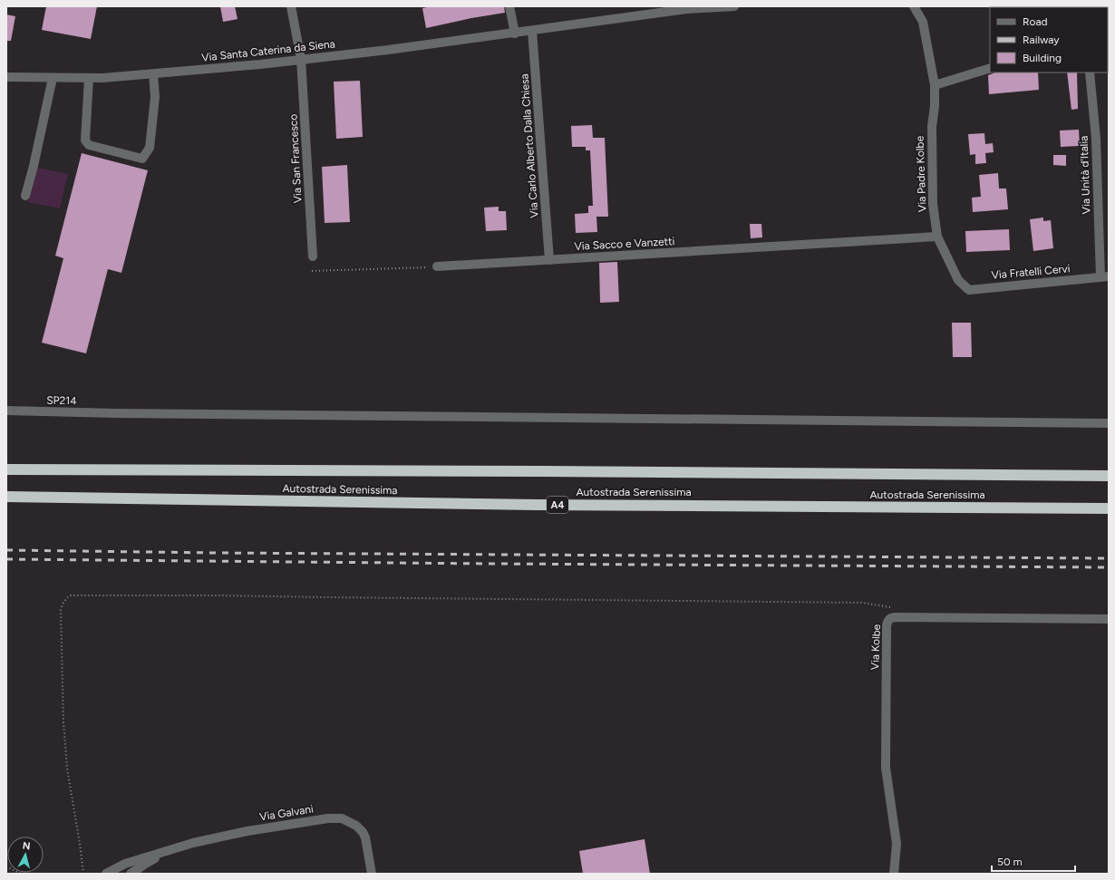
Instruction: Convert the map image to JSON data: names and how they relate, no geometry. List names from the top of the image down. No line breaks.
{"streets":{"highway":["Autostrada Serenissima","A4"],"street":["Via Santa Caterina da Siena","Via Carlo Alberto Dalla Chiesa","Via San Francesco","Via Padre Kolbe","Via Unità d'Italia","Via Sacco e Vanzetti","Via Fratelli Cervi","SP214","Via Kolbe","Via Galvani"]},"crossings":[["Via Santa Caterina da Siena","Via Carlo Alberto Dalla Chiesa"],["Via Santa Caterina da Siena","Via San Francesco"],["Via Carlo Alberto Dalla Chiesa","Via Sacco e Vanzetti"],["Via Padre Kolbe","Via Sacco e Vanzetti"],["Via Padre Kolbe","Via Fratelli Cervi"],["Via Unità d'Italia","Via Fratelli Cervi"]],"legend":["Road","Railway","Building"],"scale_bar":"50 m","north":"top"}
